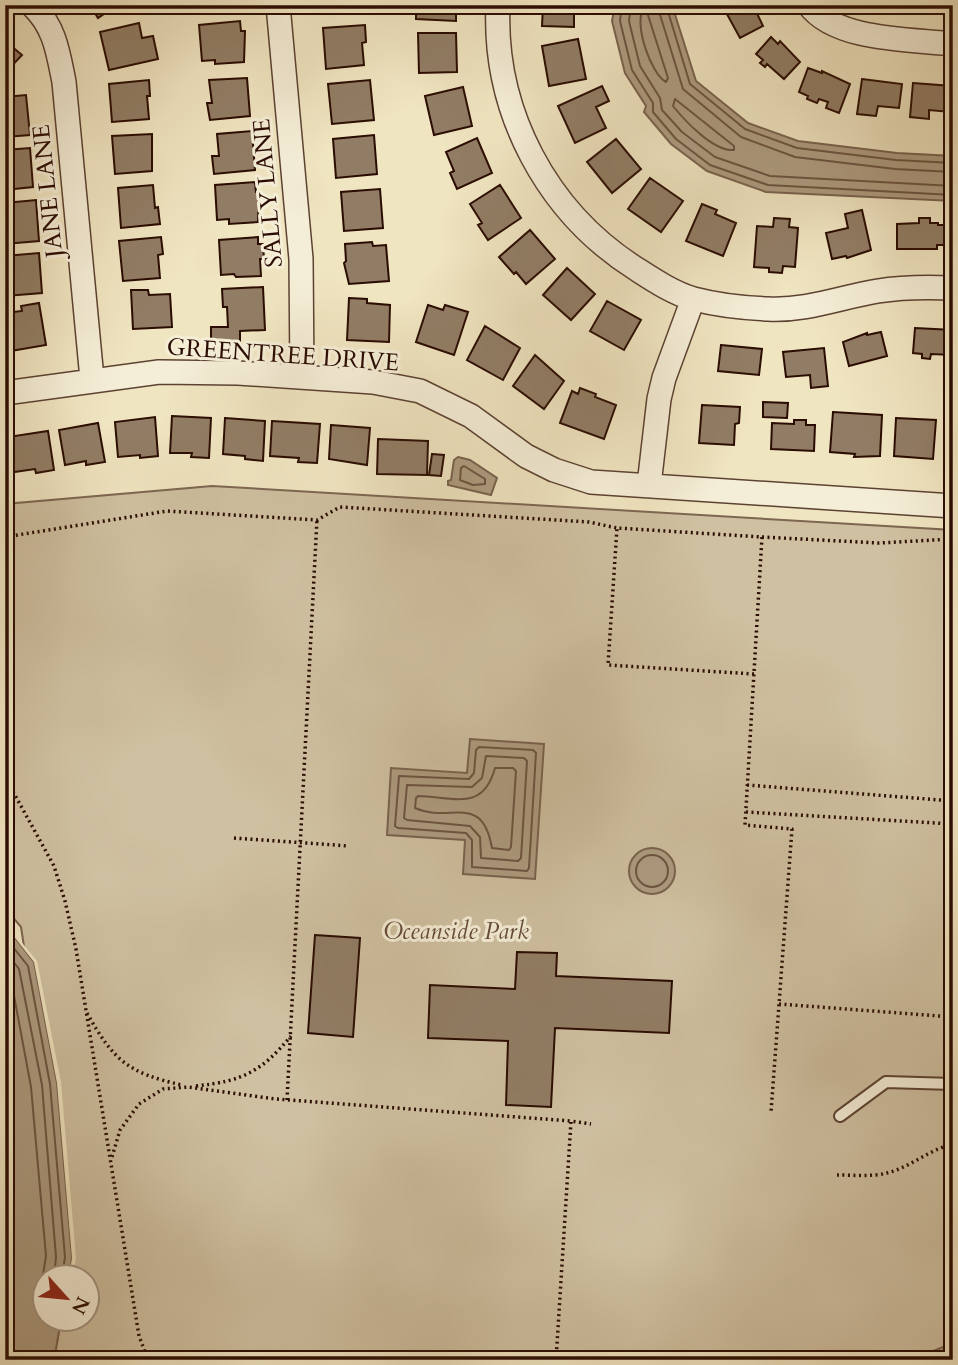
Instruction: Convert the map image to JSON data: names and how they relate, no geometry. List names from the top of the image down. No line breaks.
{"streets":{"street":["JANE LANE","SALLY LANE","GREENTREE DRIVE"]},"crossings":[["JANE LANE","GREENTREE DRIVE"],["SALLY LANE","GREENTREE DRIVE"]],"parks":["Oceanside Park"],"north":"bottom right"}
